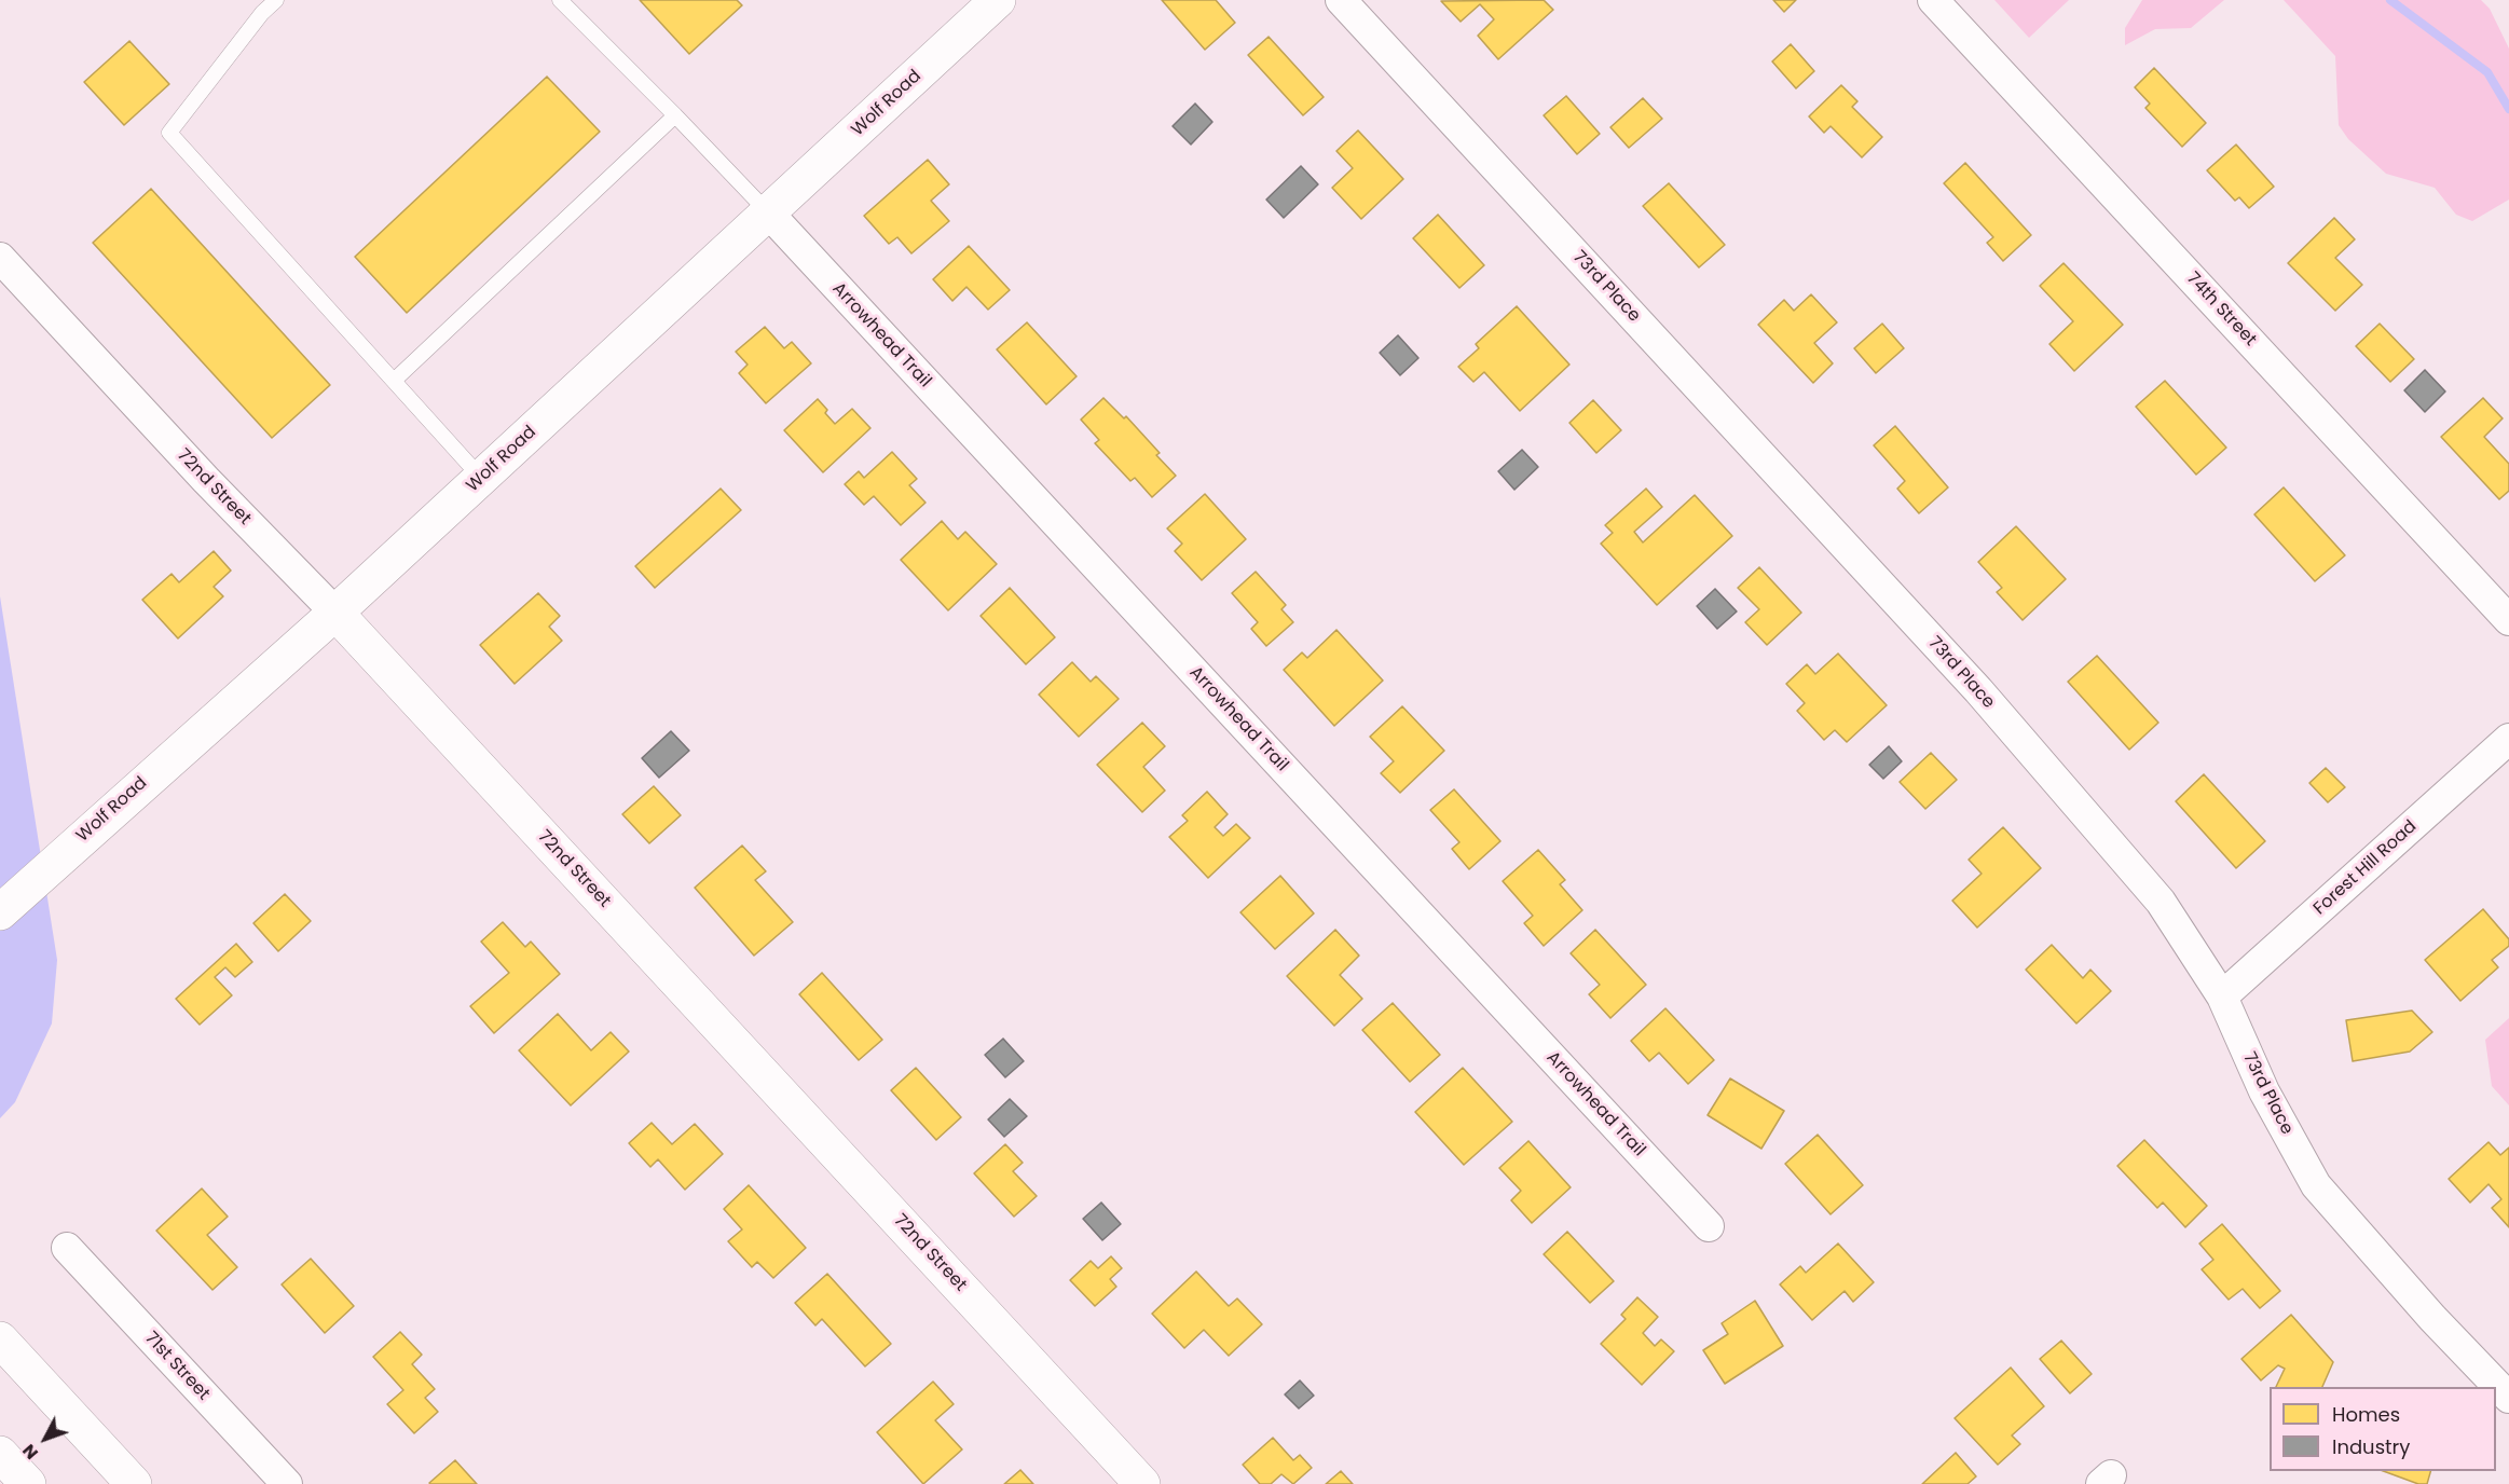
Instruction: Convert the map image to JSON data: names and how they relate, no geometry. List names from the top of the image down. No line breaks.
{"streets":{"main road":["Wolf Road","72nd Street"],"street":["73rd Place","74th Street","Arrowhead Trail","Forest Hill Road","71st Street"]},"crossings":[["Wolf Road","Arrowhead Trail"],["Wolf Road","72nd Street"],["73rd Place","Forest Hill Road"]],"legend":["Homes","Industry"],"north":"bottom left"}
